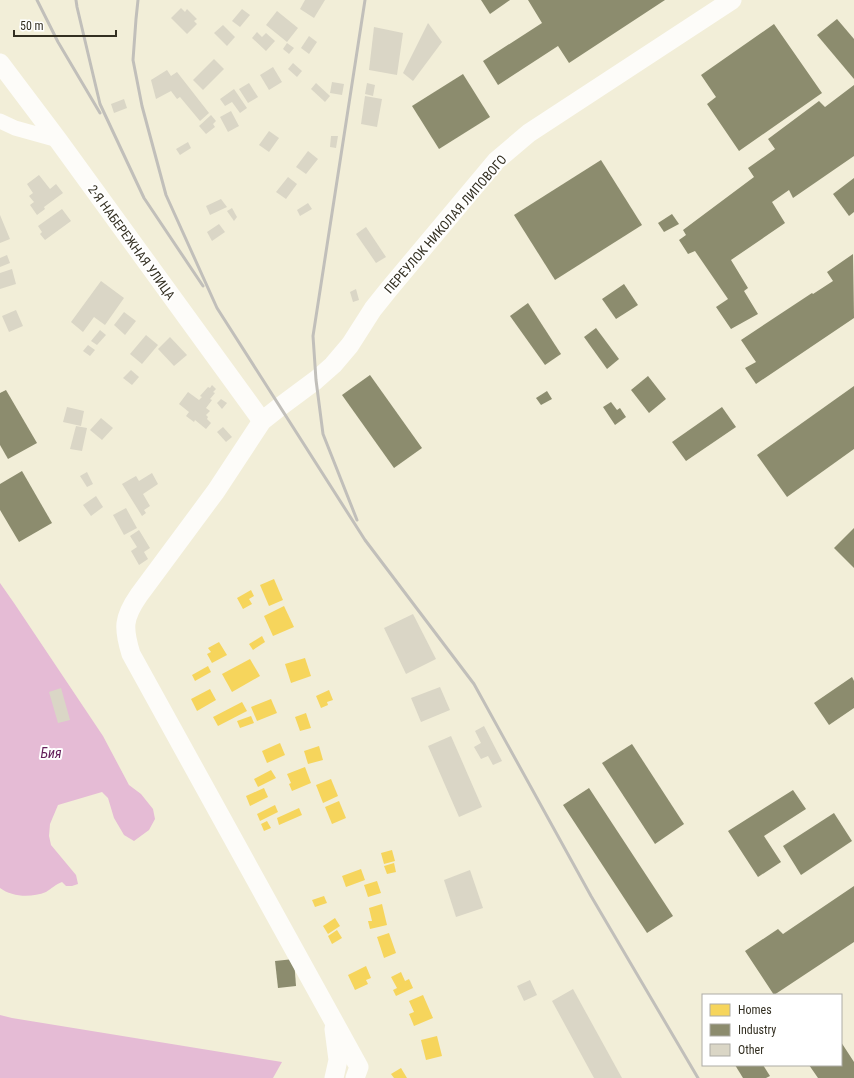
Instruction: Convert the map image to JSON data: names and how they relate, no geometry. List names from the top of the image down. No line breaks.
{"streets":{"street":["ПЕРЕУЛОК НИКОЛАЯ ЛИПОВОГО","2-Я НАБЕРЕЖНАЯ УЛИЦА"]},"crossings":[["ПЕРЕУЛОК НИКОЛАЯ ЛИПОВОГО","2-Я НАБЕРЕЖНАЯ УЛИЦА"]],"water":["Бия"],"legend":["Homes","Industry","Other"],"scale_bar":"50 m"}
